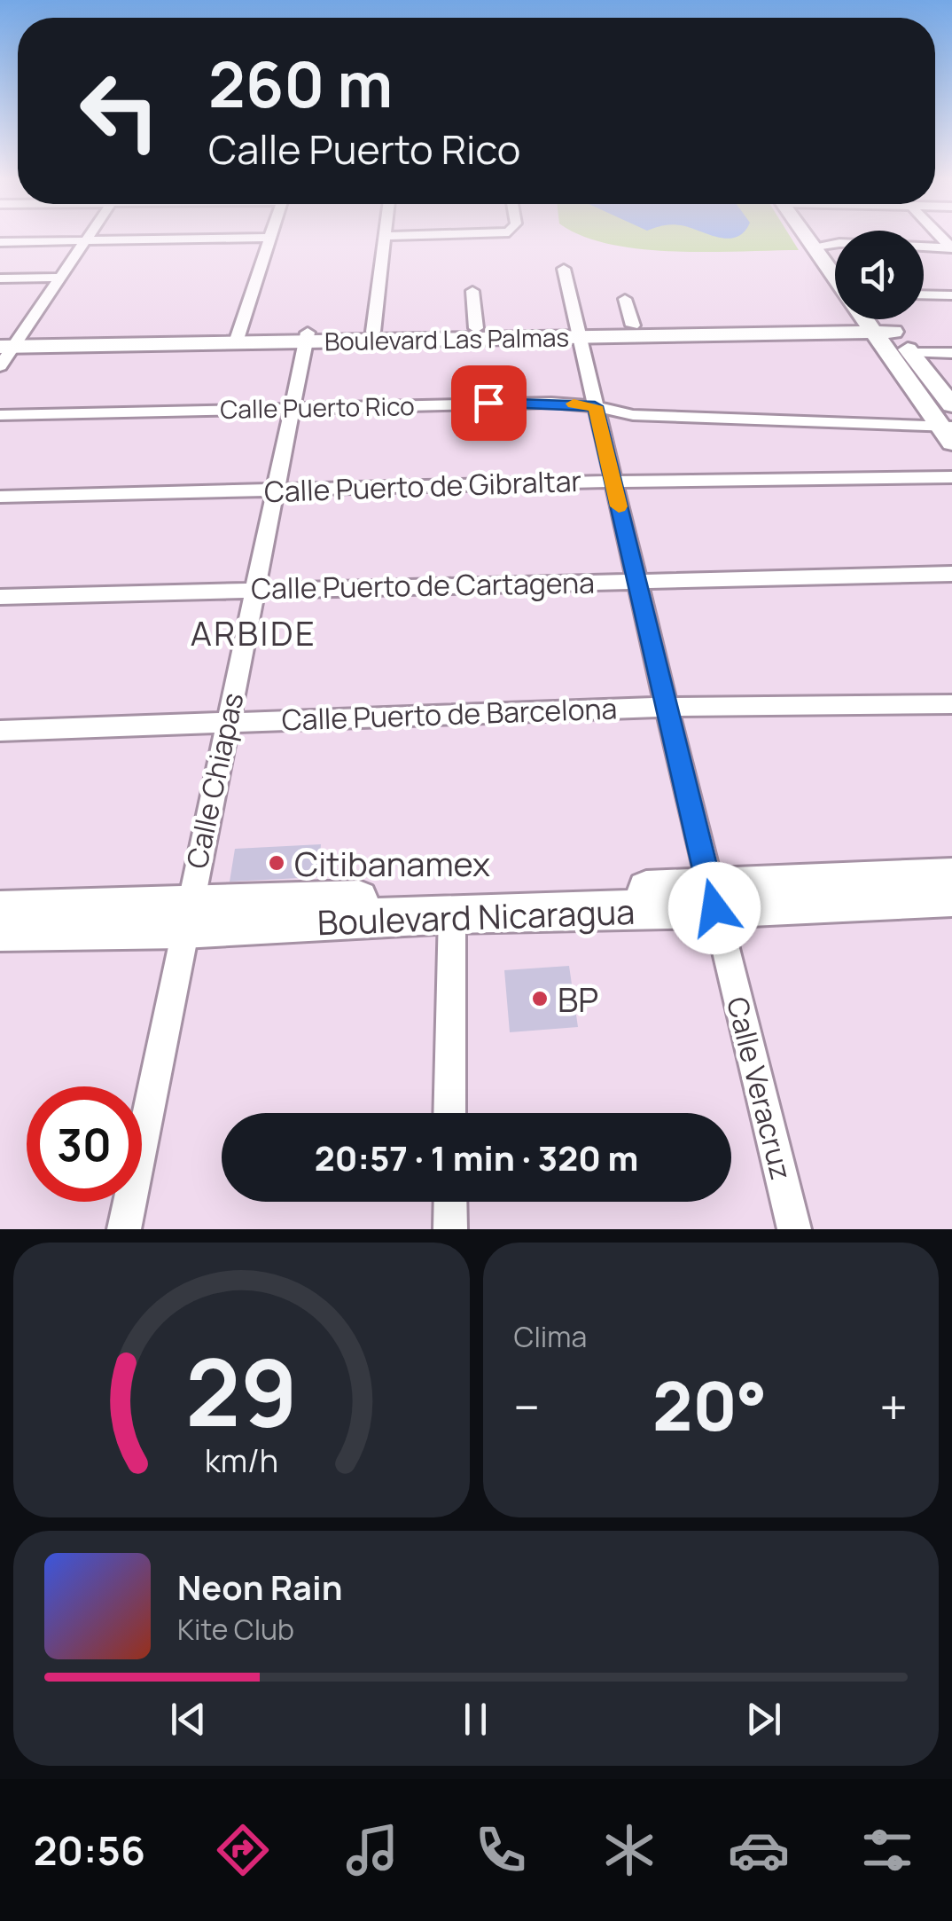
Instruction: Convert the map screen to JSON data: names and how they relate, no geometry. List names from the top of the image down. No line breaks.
{"streets":{"street":["Boulevard Las Palmas","Calle Puerto Rico","Calle Puerto de Gibraltar","Calle Puerto de Cartagena","Calle Puerto de Barcelona","Calle Chiapas","Boulevard Nicaragua","Calle Veracruz"]},"crossings":[["Boulevard Las Palmas","Calle Chiapas"],["Boulevard Las Palmas","Calle Veracruz"],["Calle Puerto Rico","Calle Chiapas"],["Calle Puerto Rico","Calle Veracruz"],["Calle Puerto de Gibraltar","Calle Chiapas"],["Calle Puerto de Gibraltar","Calle Veracruz"],["Calle Puerto de Cartagena","Calle Chiapas"],["Calle Puerto de Cartagena","Calle Veracruz"],["Calle Puerto de Barcelona","Calle Chiapas"],["Calle Puerto de Barcelona","Calle Veracruz"],["Calle Chiapas","Boulevard Nicaragua"],["Boulevard Nicaragua","Calle Veracruz"]],"districts":["ARBIDE"],"places":["Citibanamex","BP"],"page":{"turn":["260 m","Calle Puerto Rico"],"limit":"30","trip":"20:57 · 1 min · 320 m","tile":"Clima","heat":["−","20°","+"],"song":["Neon Rain","Kite Club"],"tabs":"20:56","gauge":["29","km/h"]}}
